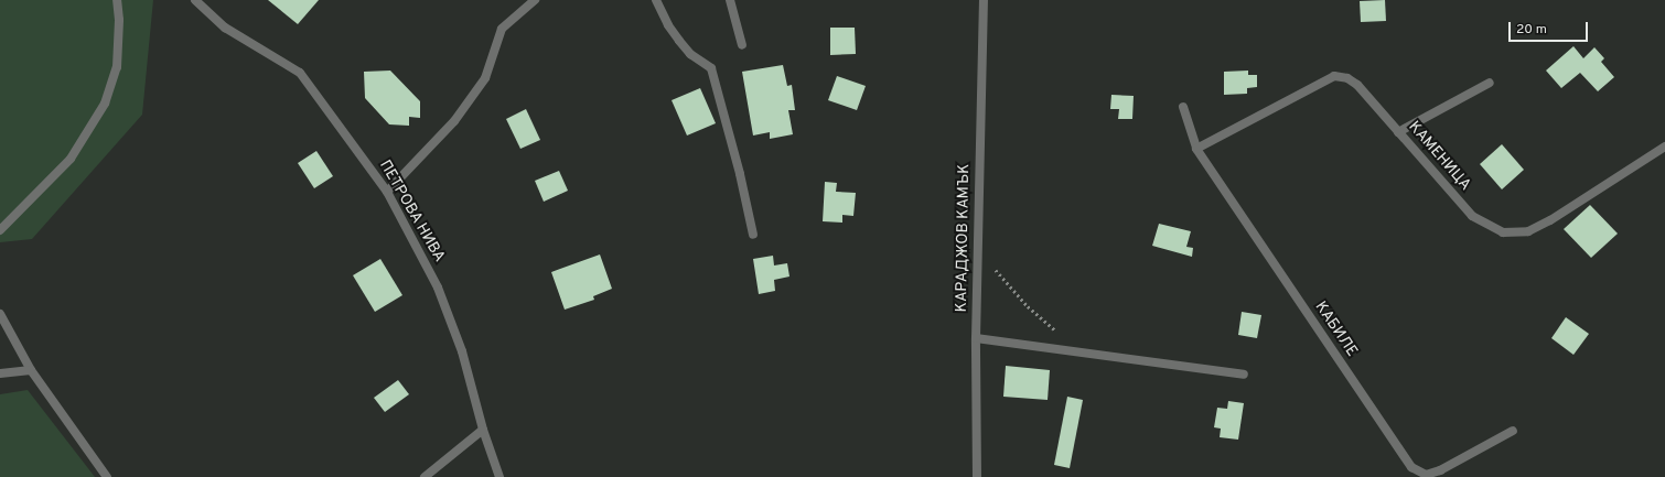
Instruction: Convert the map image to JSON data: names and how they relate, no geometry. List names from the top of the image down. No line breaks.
{"streets":{"street":["КАМЕНИЦА","ПЕТРОВА НИВА","КАРАДЖОВ КАМЪК","КАБИЛЕ"]},"crossings":[["КАМЕНИЦА","КАБИЛЕ"]],"scale_bar":"20 m"}
